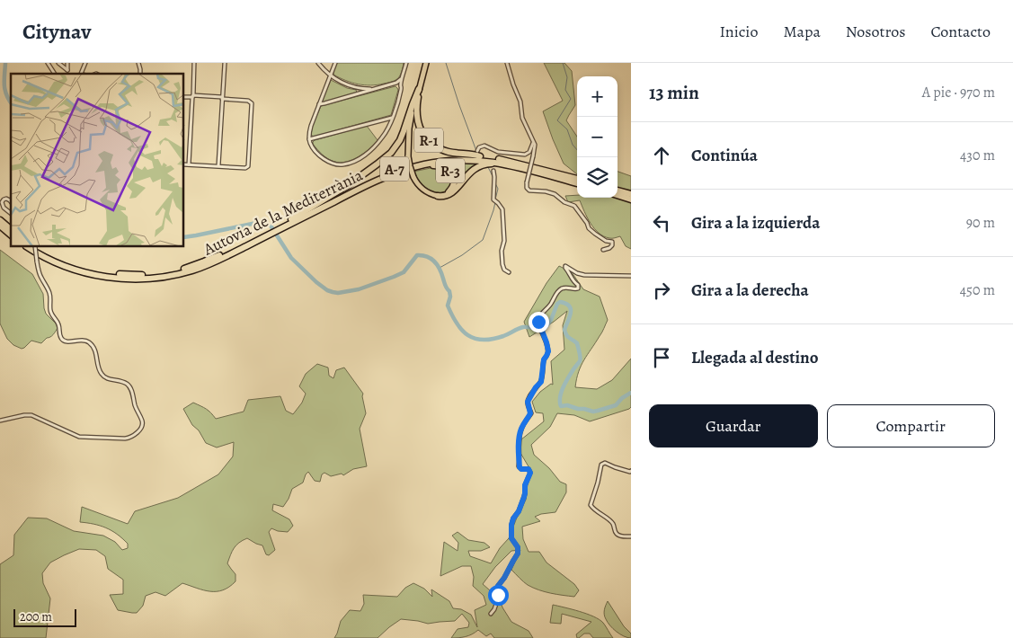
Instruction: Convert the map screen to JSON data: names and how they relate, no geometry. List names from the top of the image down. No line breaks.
{"streets":{"highway":["R-1","A-7","R-3","Autovia de la Mediterrània"]},"crossings":[["R-1","Autovia de la Mediterrània"],["R-3","Autovia de la Mediterrània"]],"scale_bar":"200 m","page":{"header":"Citynav","nav":["Inicio","Mapa","Nosotros","Contacto"],"heading":["13 min","A pie · 970 m"],"map_buttons":["+","−"],"list":[["Continúa","430 m"],["Gira a la izquierda","90 m"],["Gira a la derecha","450 m"],"Llegada al destino"],"buttons":["Guardar","Compartir"],"scale":"200 m"}}
